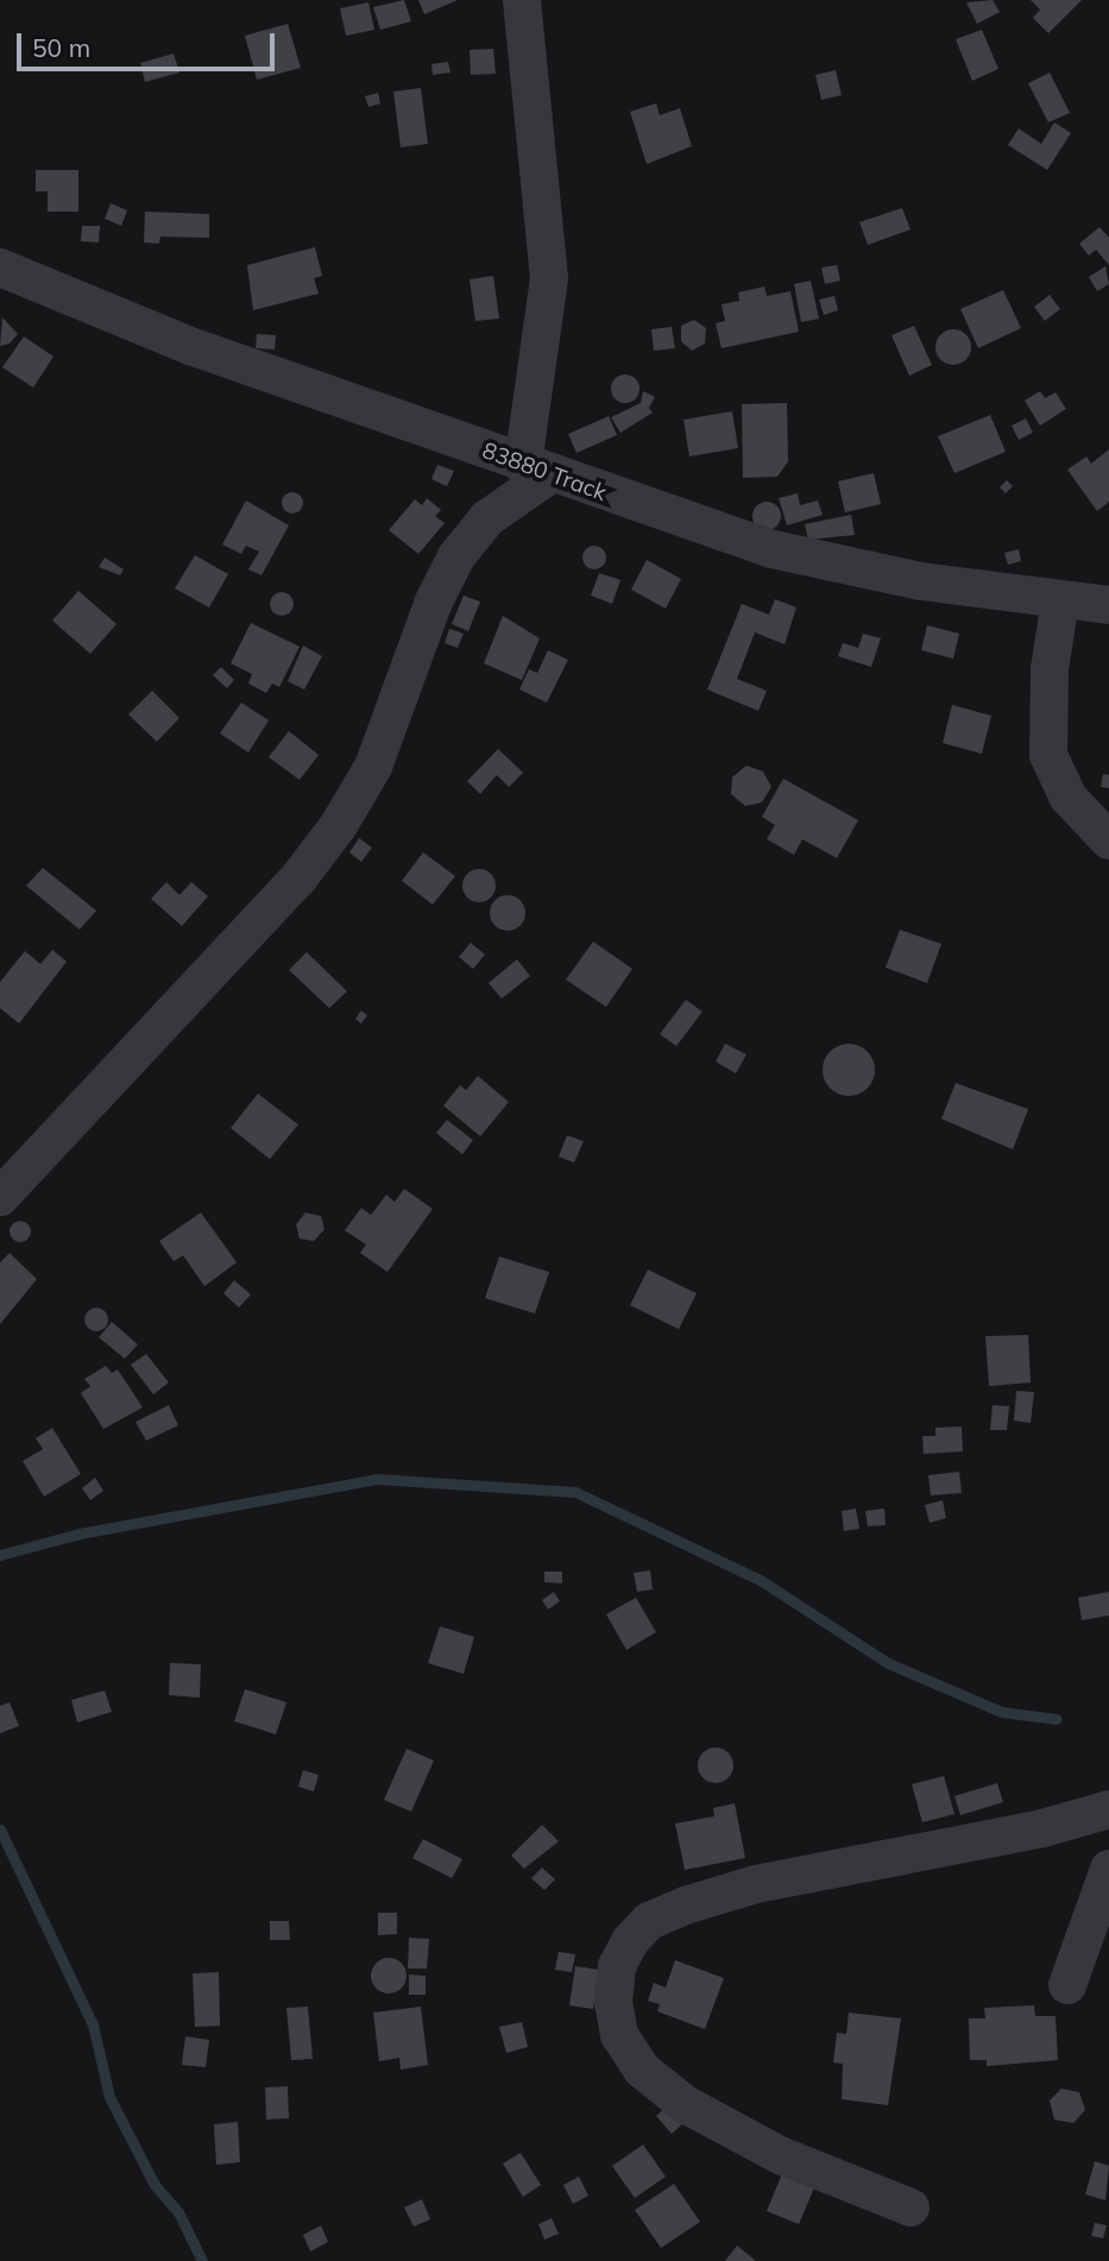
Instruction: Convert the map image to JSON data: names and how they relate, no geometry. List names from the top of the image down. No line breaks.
{"streets":{"street":["83880 Track"]},"scale_bar":"50 m"}
